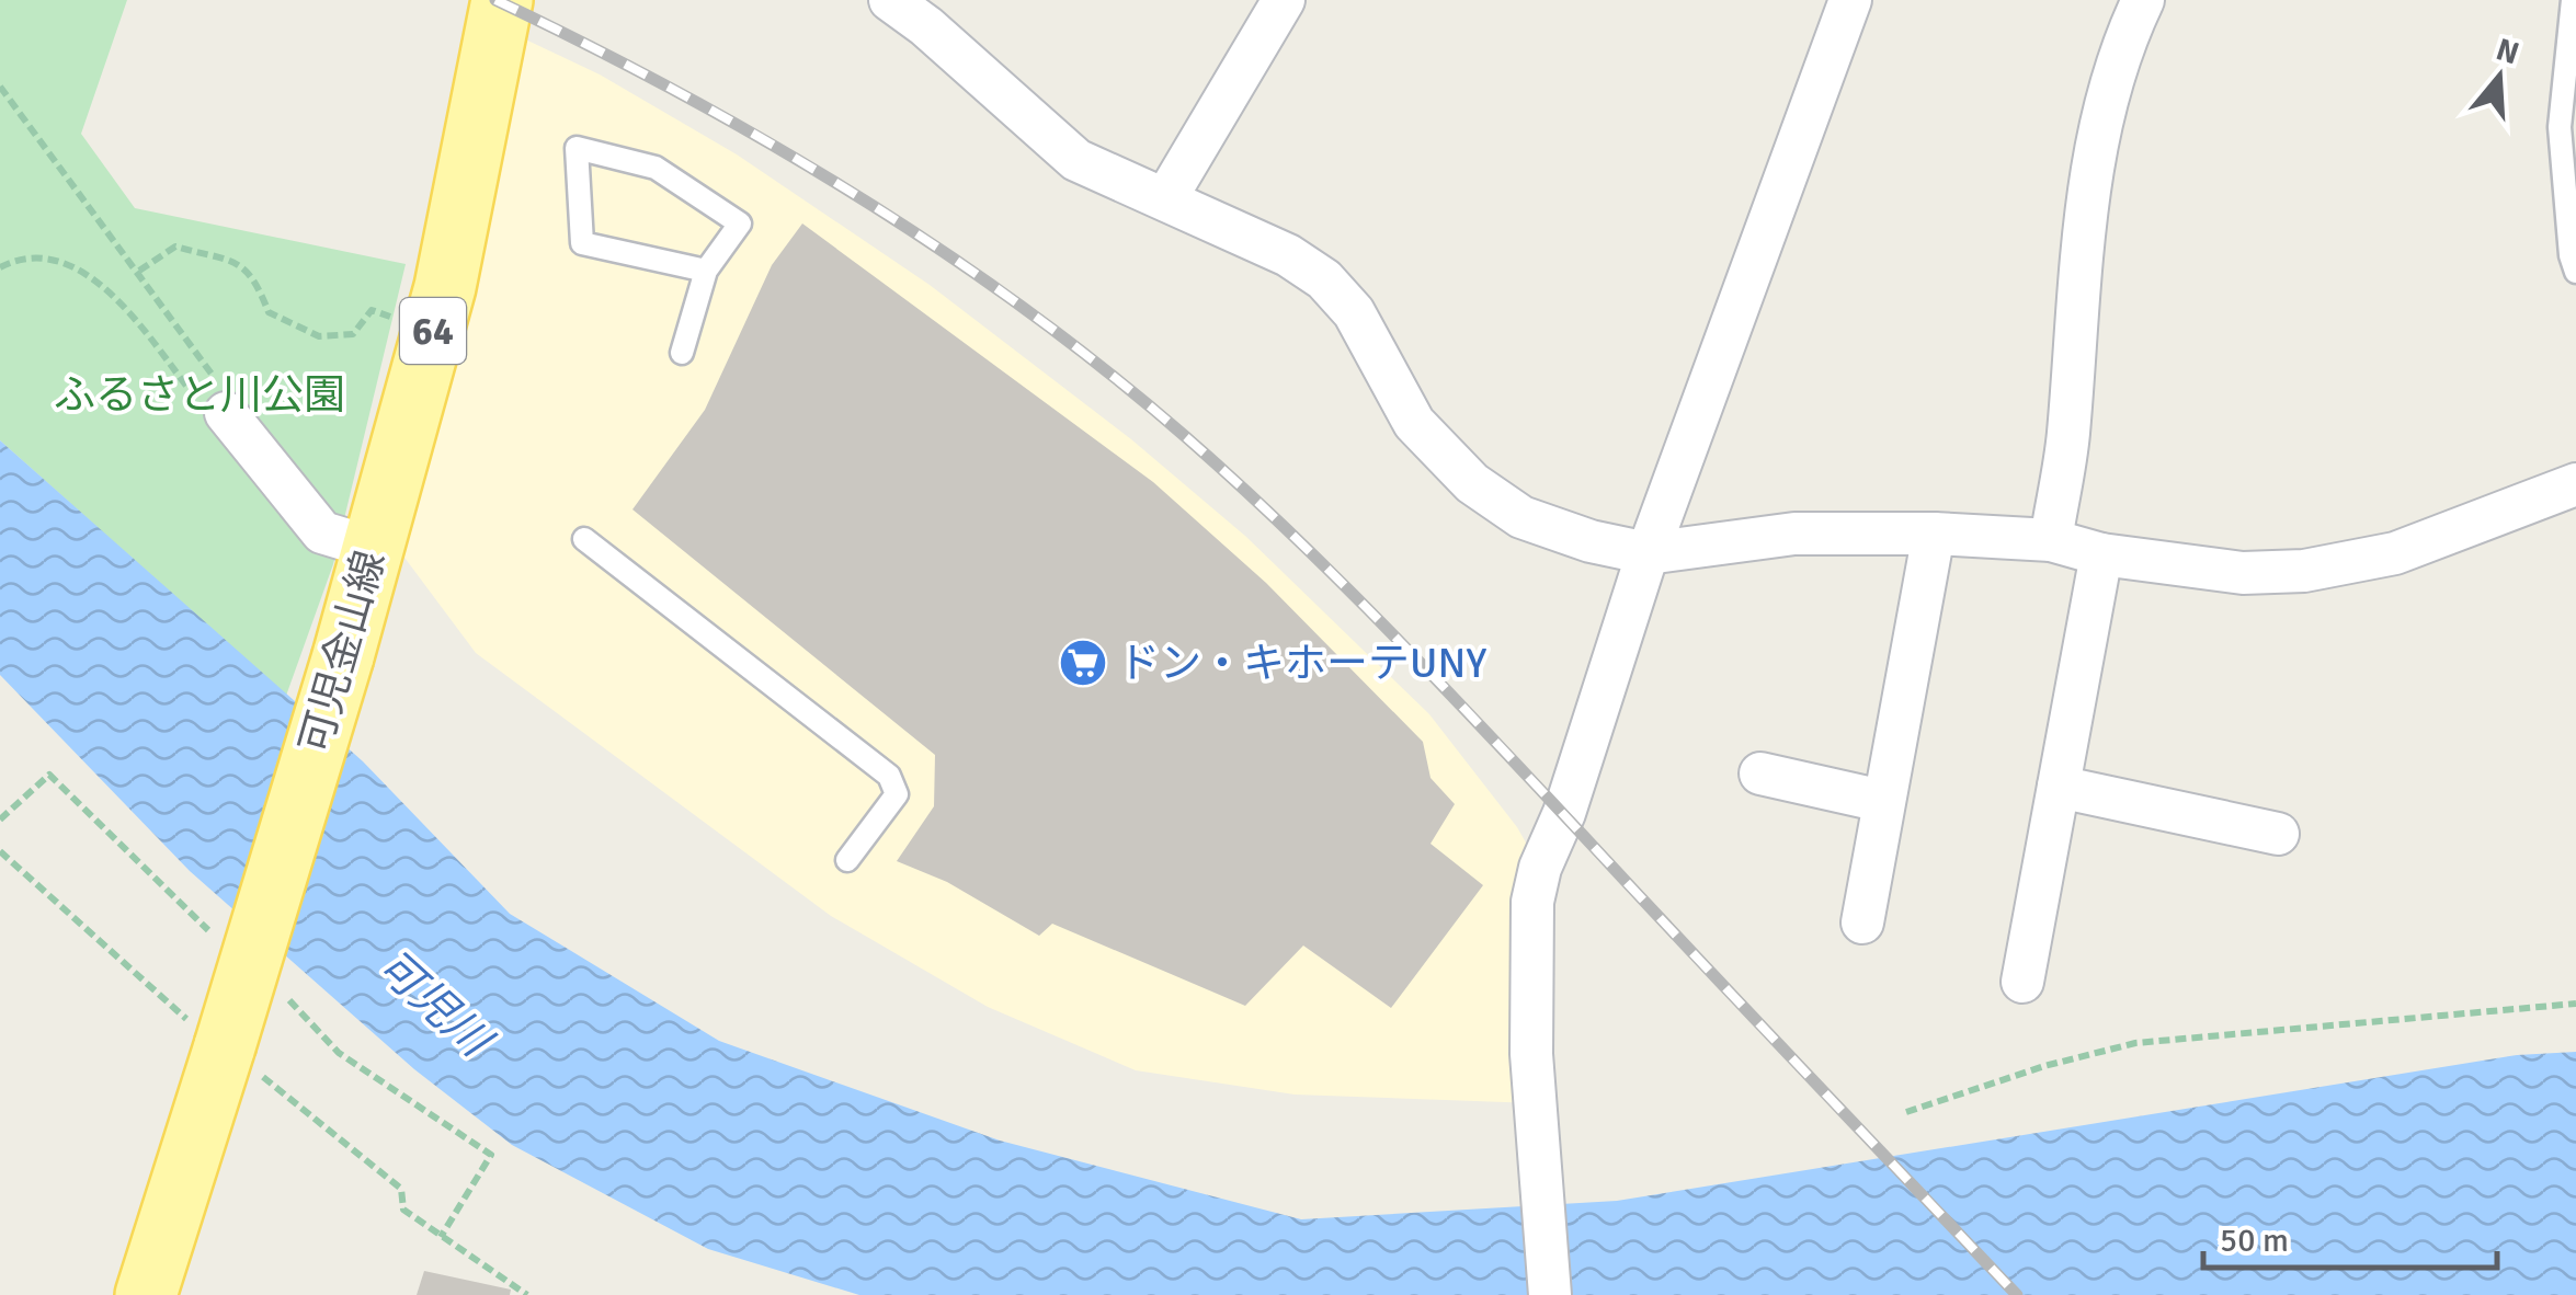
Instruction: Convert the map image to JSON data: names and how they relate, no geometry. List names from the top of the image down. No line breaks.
{"streets":{"main road":["64","可児金山線"]},"water":["可児川"],"parks":["ふるさと川公園"],"places":{"supermarket":["ドン・キホーテUNY"]},"scale_bar":"50 m","north":"top"}
